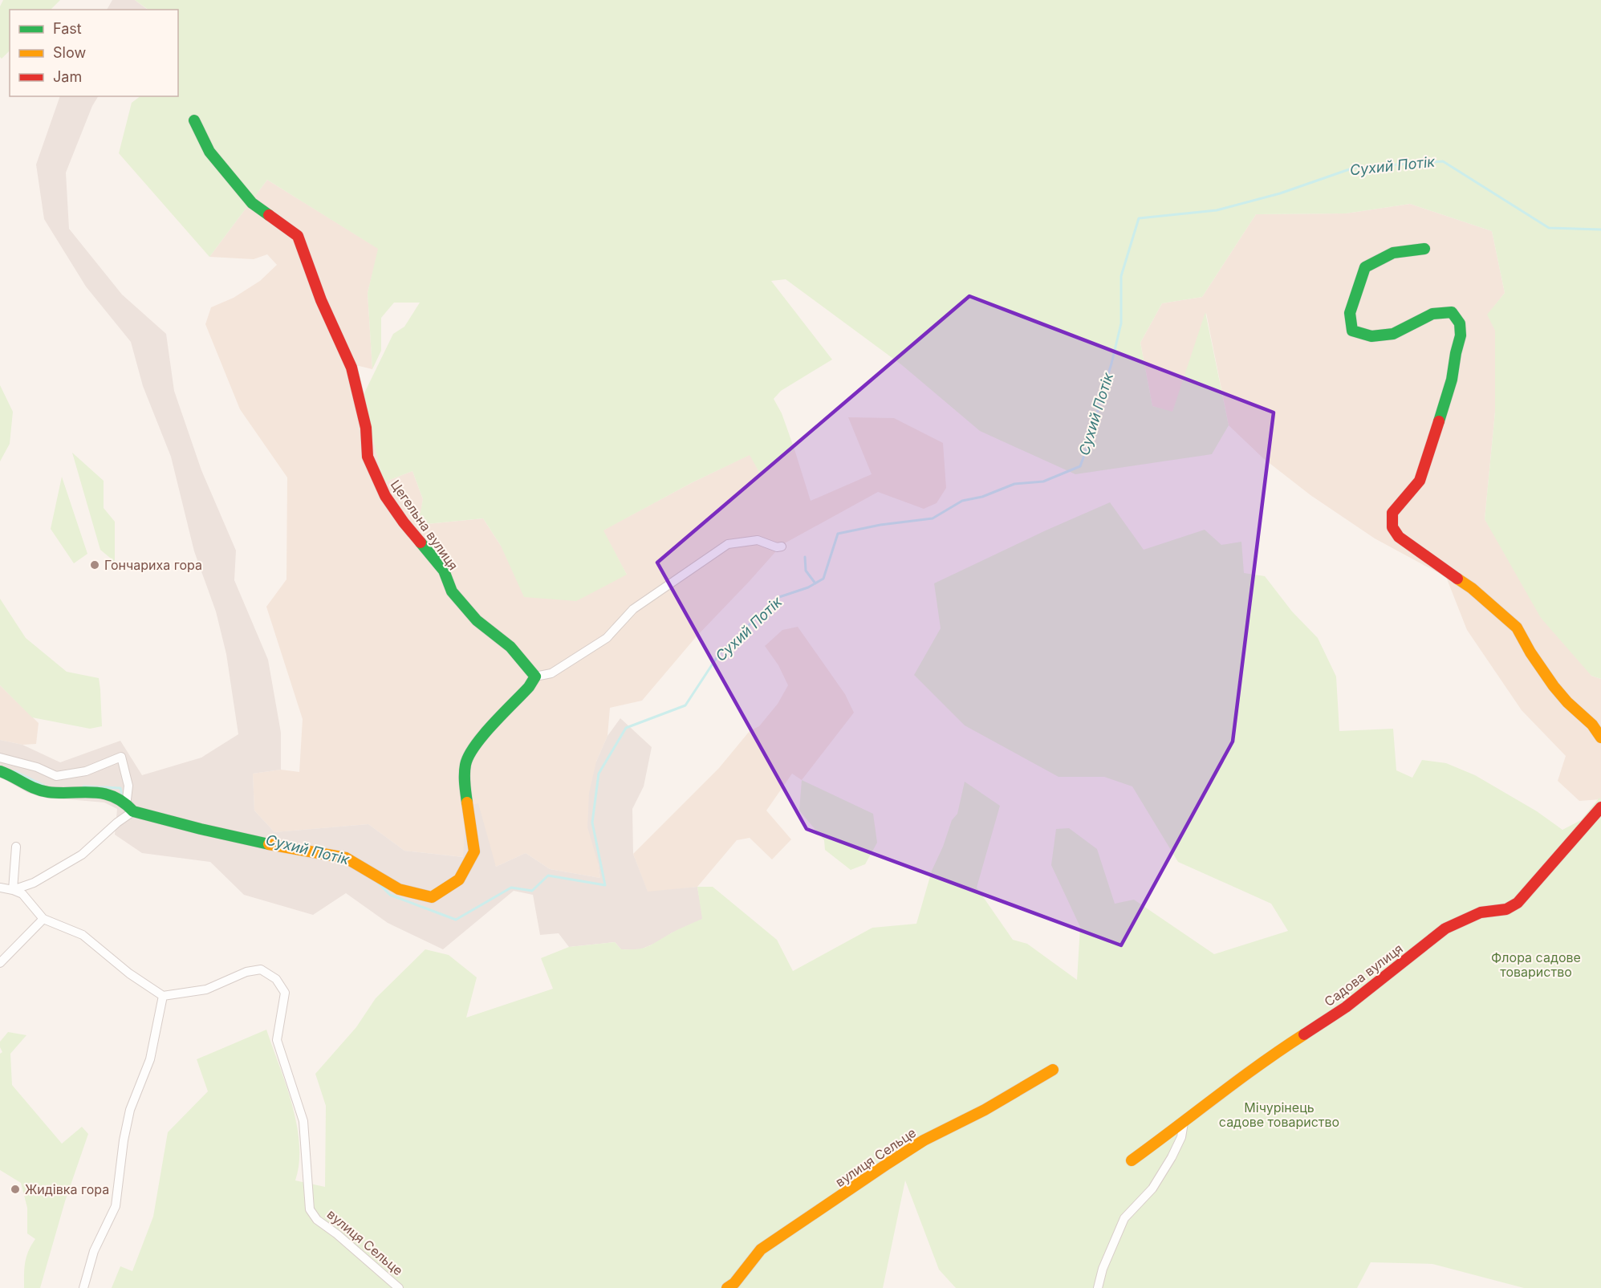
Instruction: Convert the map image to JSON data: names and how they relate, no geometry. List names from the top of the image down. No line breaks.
{"streets":{"street":["Цегельна вулиця","Садова вулиця","вулиця Сельце"]},"water":["Сухий Потік"],"parks":["Флора садове товариство","Мічурінець садове товариство"],"places":["Гончариха гора","Жидівка гора"],"legend":["Fast","Slow","Jam"]}
